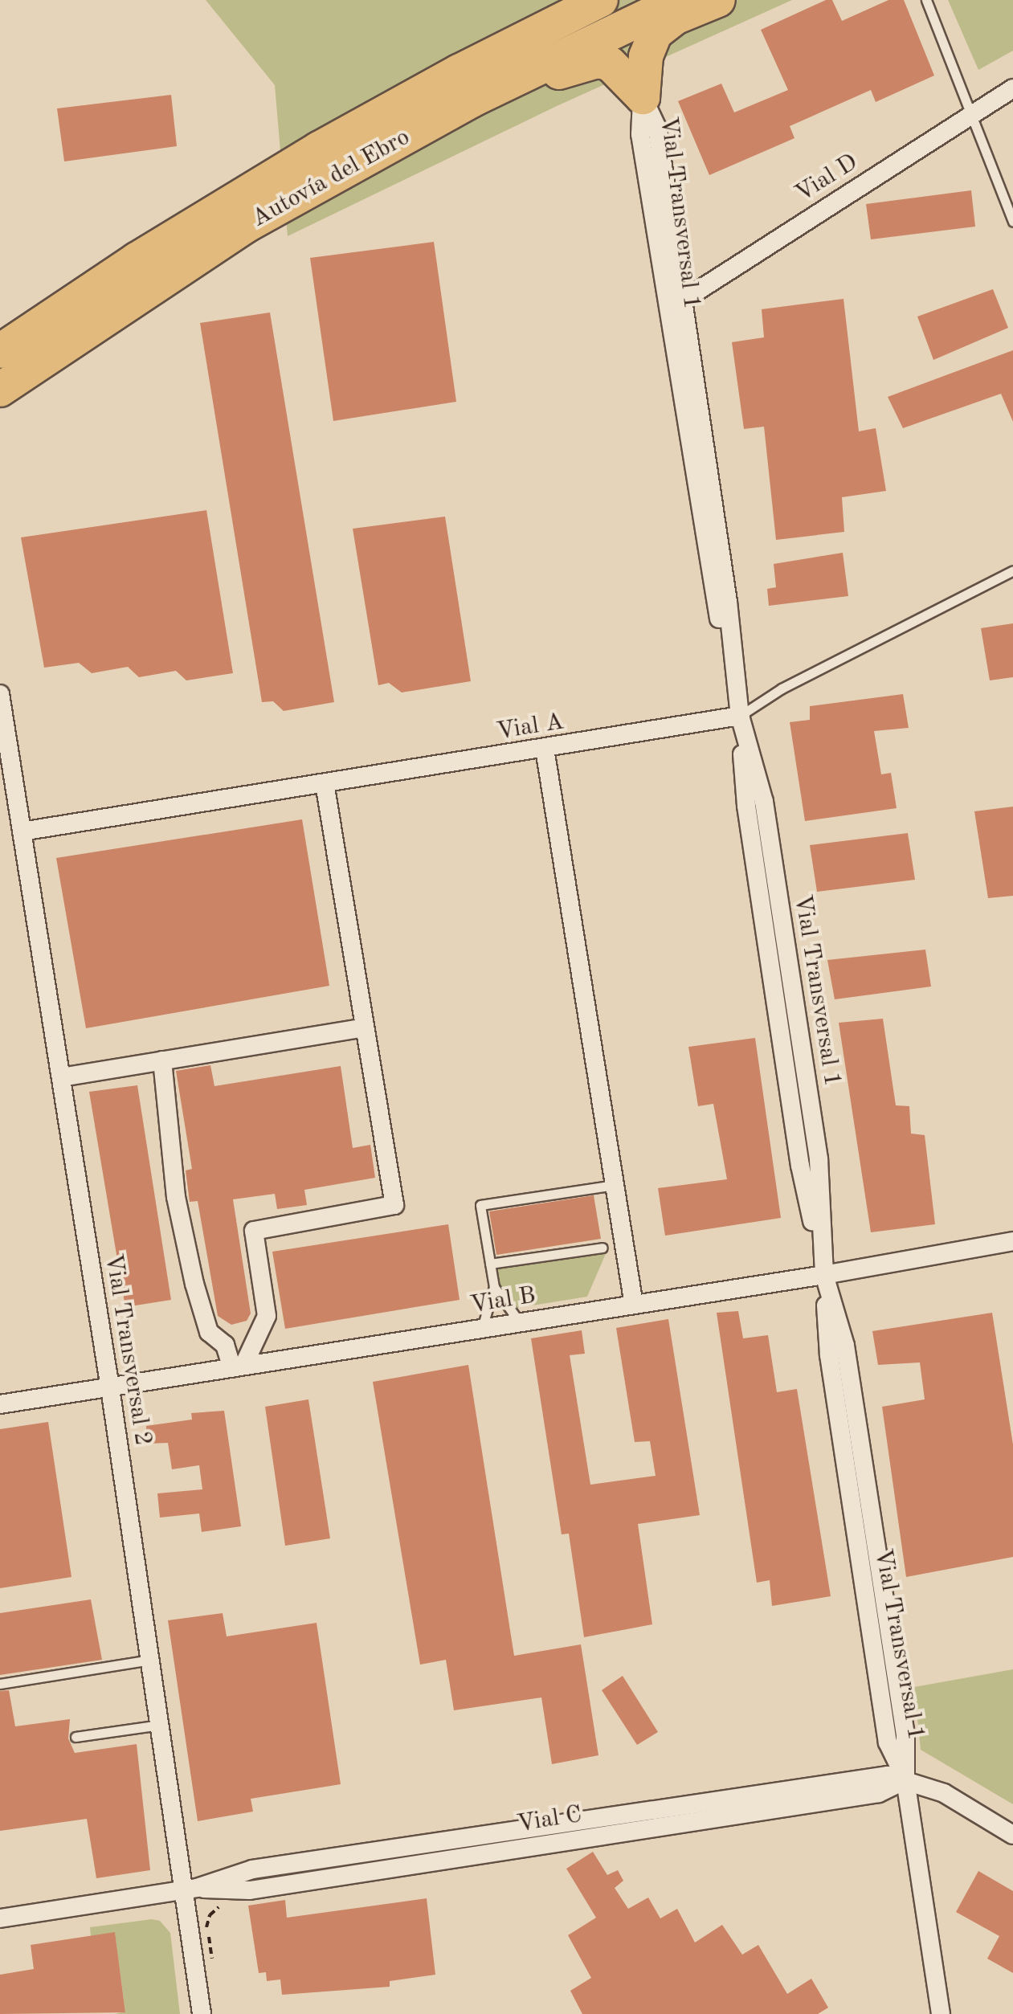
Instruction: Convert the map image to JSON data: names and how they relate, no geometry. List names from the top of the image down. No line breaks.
{"streets":{"highway":["Autovía del Ebro"],"street":["Vial D","Vial Transversal 1","Vial A","Vial B","Vial Transversal 2","Vial C"]},"crossings":[["Vial D","Vial Transversal 1"],["Vial Transversal 1","Vial A"],["Vial Transversal 1","Vial B"],["Vial Transversal 1","Vial C"],["Vial A","Vial Transversal 2"],["Vial B","Vial Transversal 2"],["Vial Transversal 2","Vial C"]]}
